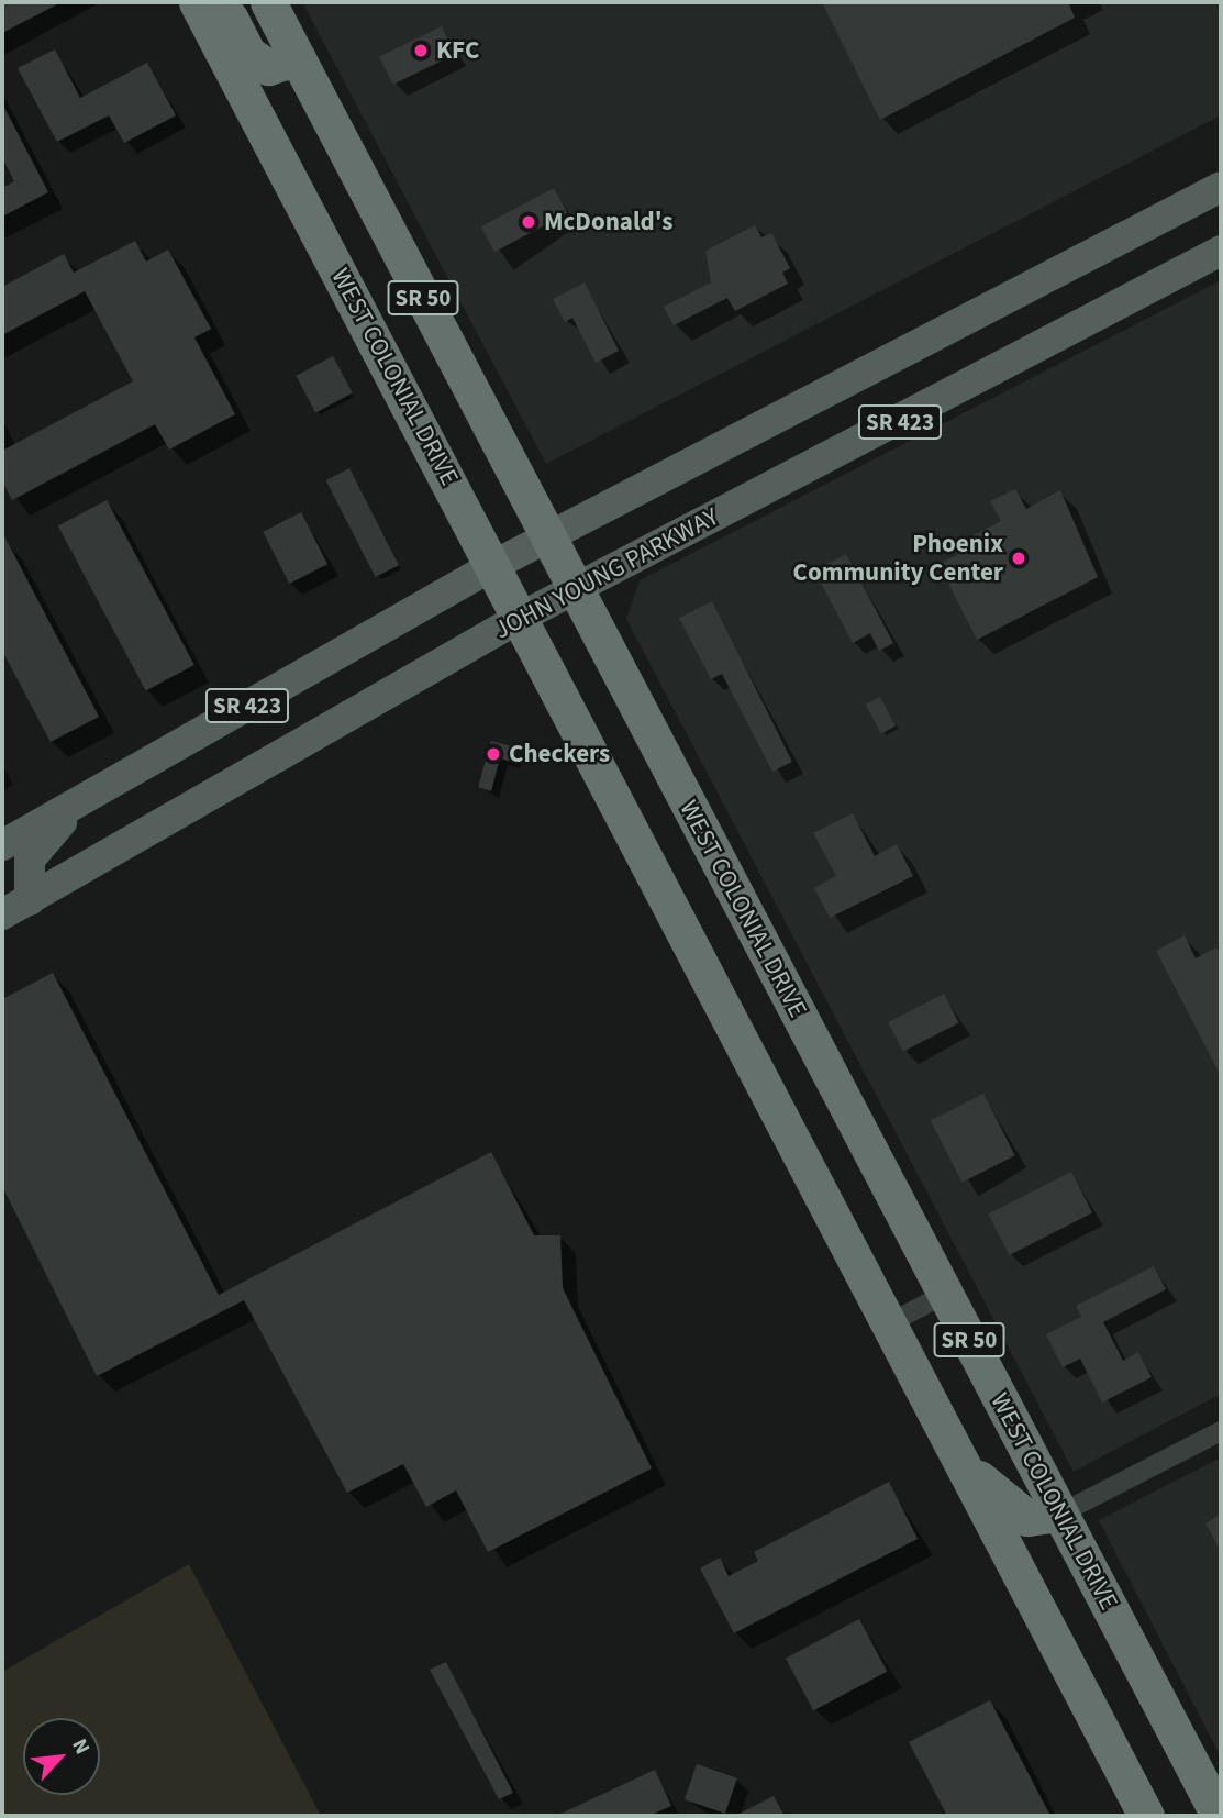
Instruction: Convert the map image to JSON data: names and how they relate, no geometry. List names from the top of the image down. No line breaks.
{"streets":{"highway":["SR 50","WEST COLONIAL DRIVE"],"main road":["SR 423","JOHN YOUNG PARKWAY"]},"crossings":[["WEST COLONIAL DRIVE","SR 423"],["WEST COLONIAL DRIVE","JOHN YOUNG PARKWAY"]],"places":["KFC","McDonald's","Phoenix Community Center","Checkers"],"north":"top right"}
